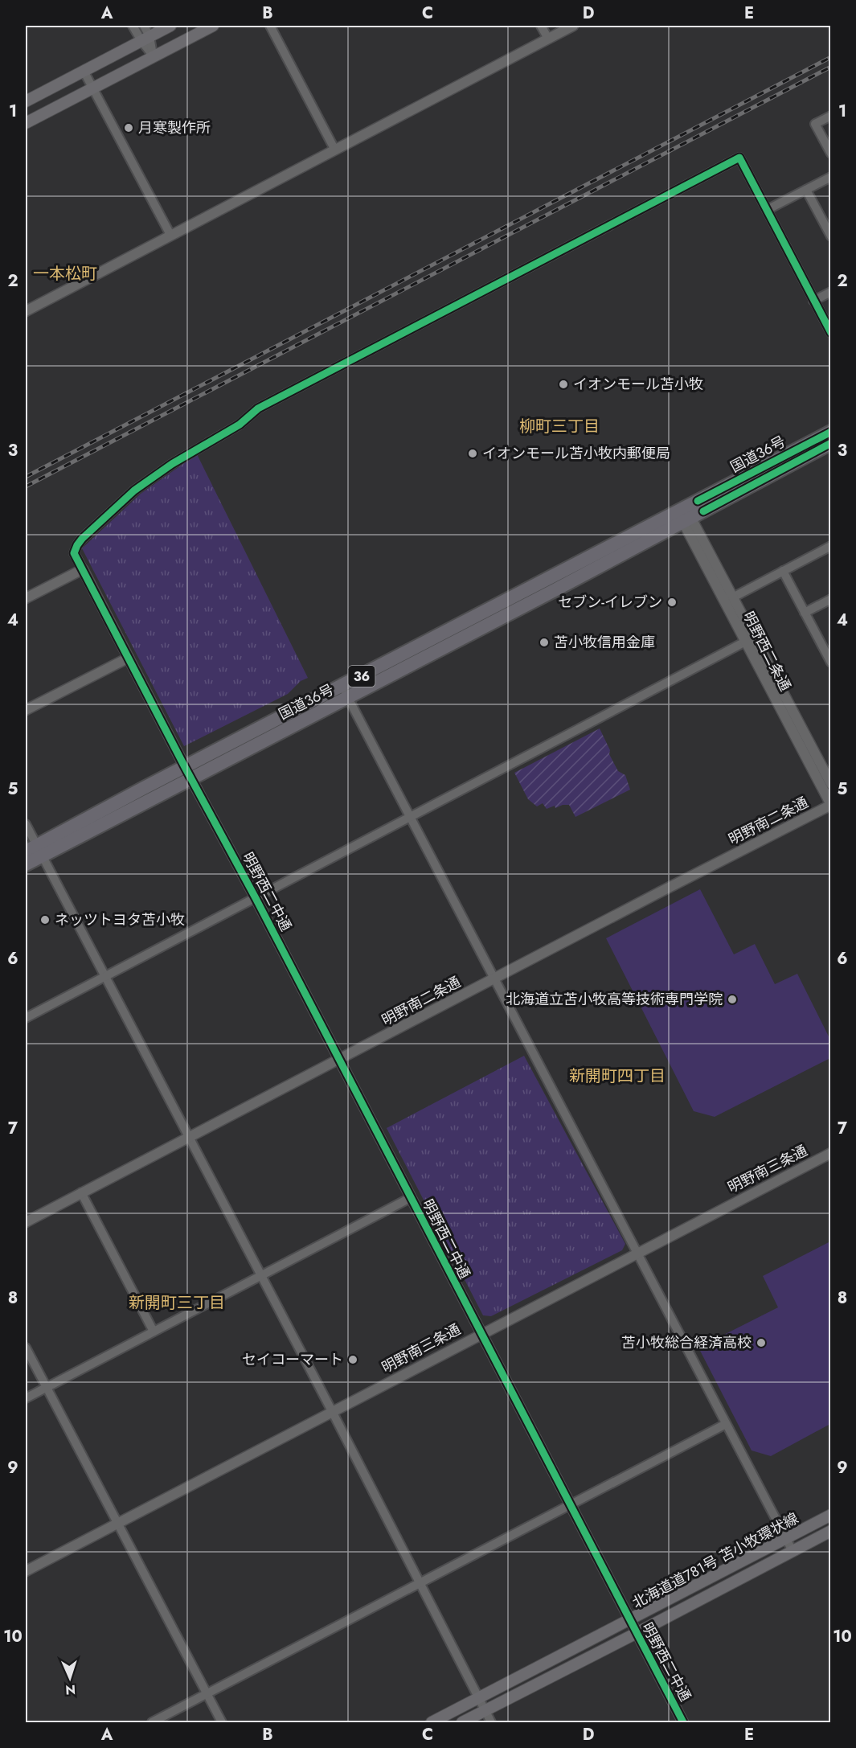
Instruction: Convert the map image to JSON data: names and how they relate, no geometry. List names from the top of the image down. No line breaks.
{"streets":{"highway":["国道36号","36"],"main road":["北海道道781号 苫小牧環状線"],"street":["明野西二条通","明野南二条通","明野西二中通","明野南三条通"]},"crossings":[["国道36号","明野西二条通"],["国道36号","明野西二中通"],["明野西二条通","明野南二条通"],["明野南二条通","明野西二中通"],["明野西二中通","明野南三条通"],["明野西二中通","北海道道781号 苫小牧環状線"]],"districts":["一本松町","柳町三丁目","新開町四丁目","新開町三丁目"],"places":["月寒製作所","イオンモール苫小牧","イオンモール苫小牧内郵便局","セブン-イレブン","苫小牧信用金庫","ネッツトヨタ苫小牧","北海道立苫小牧高等技術専門学院","苫小牧総合経済高校","セイコーマート"],"north":"bottom","grid":{"columns":["A","B","C","D","E"],"rows":["1","2","3","4","5","6","7","8","9","10"]}}
